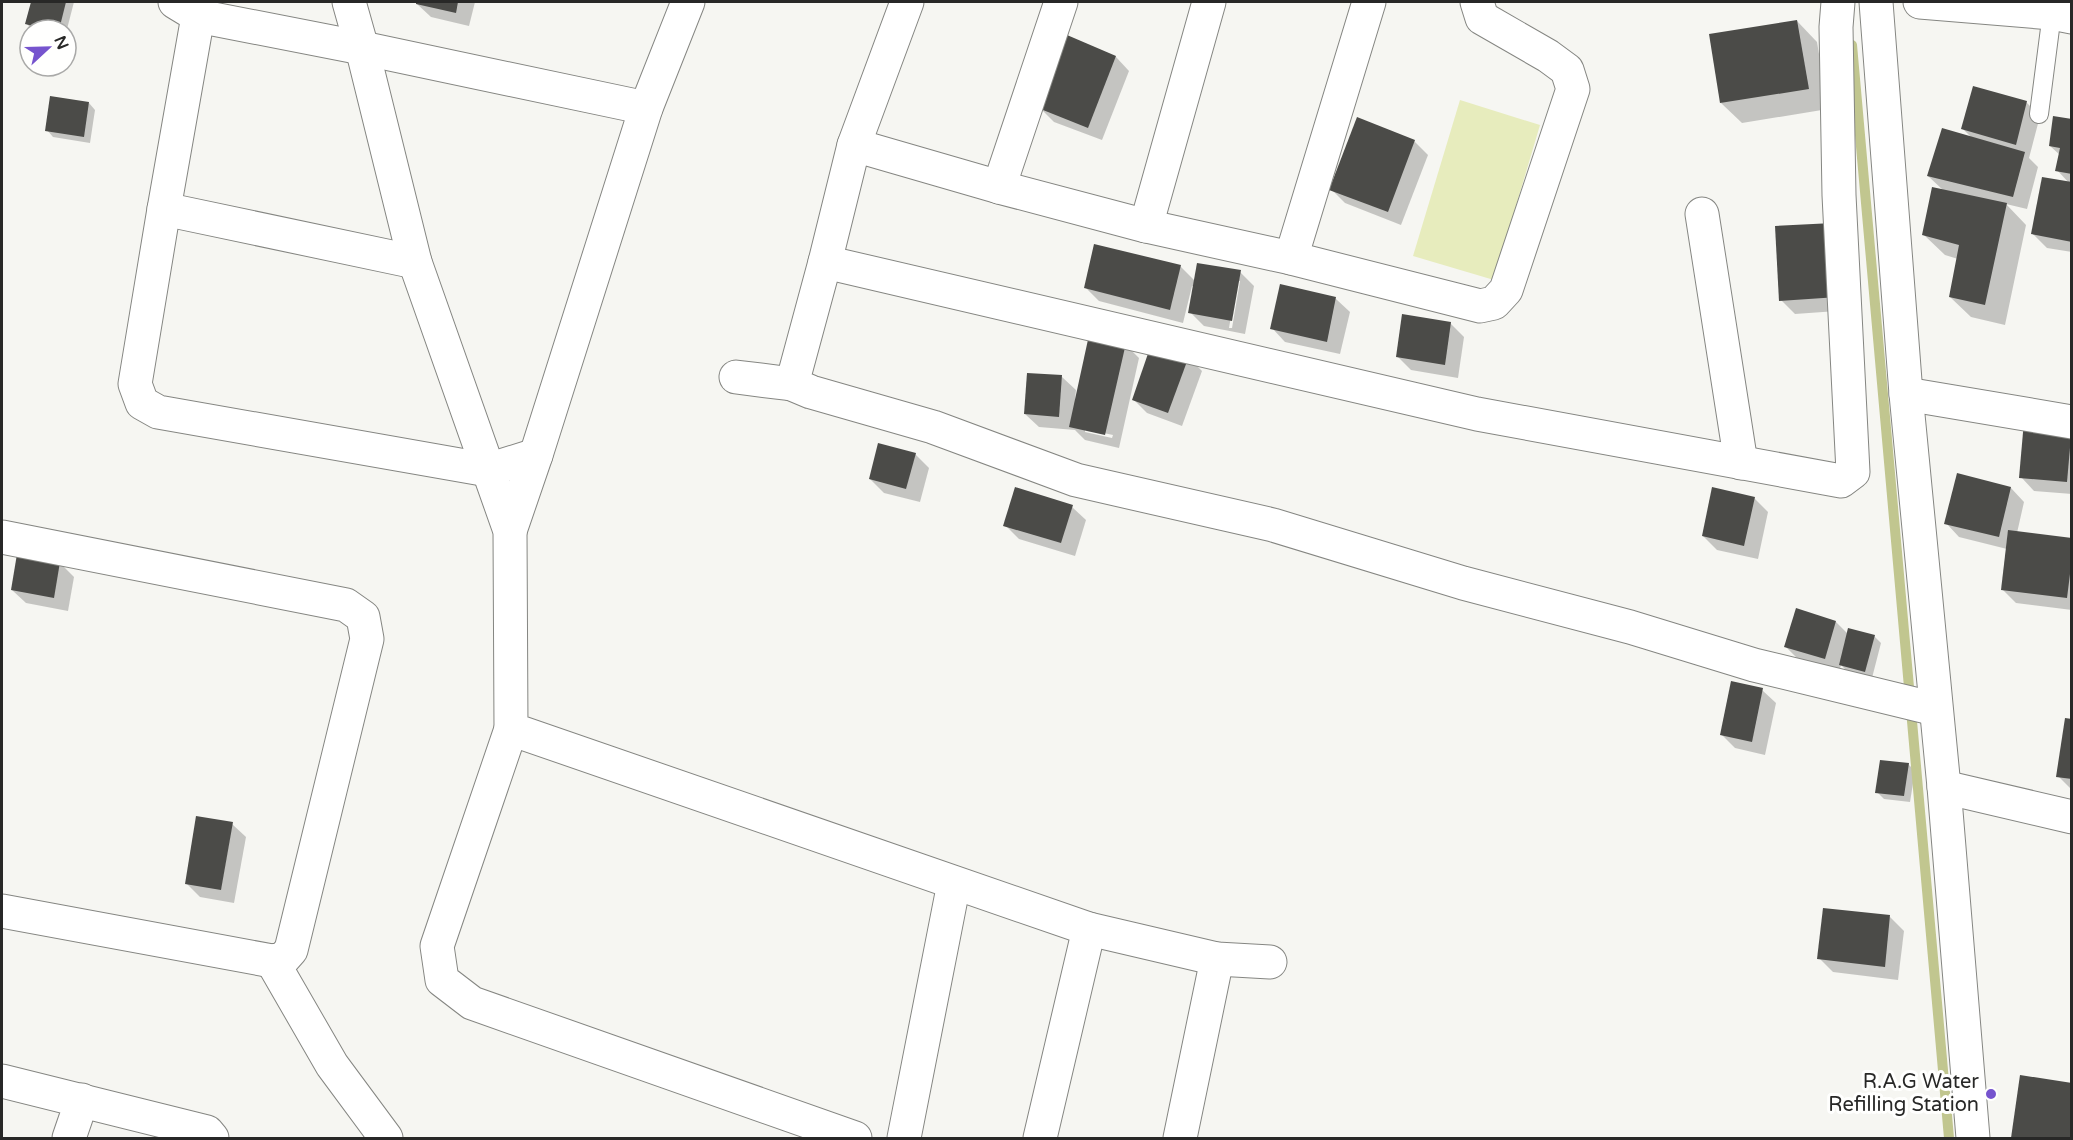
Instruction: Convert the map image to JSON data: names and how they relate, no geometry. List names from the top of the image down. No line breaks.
{"places":["R.A.G Water Refilling Station"],"north":"right"}
